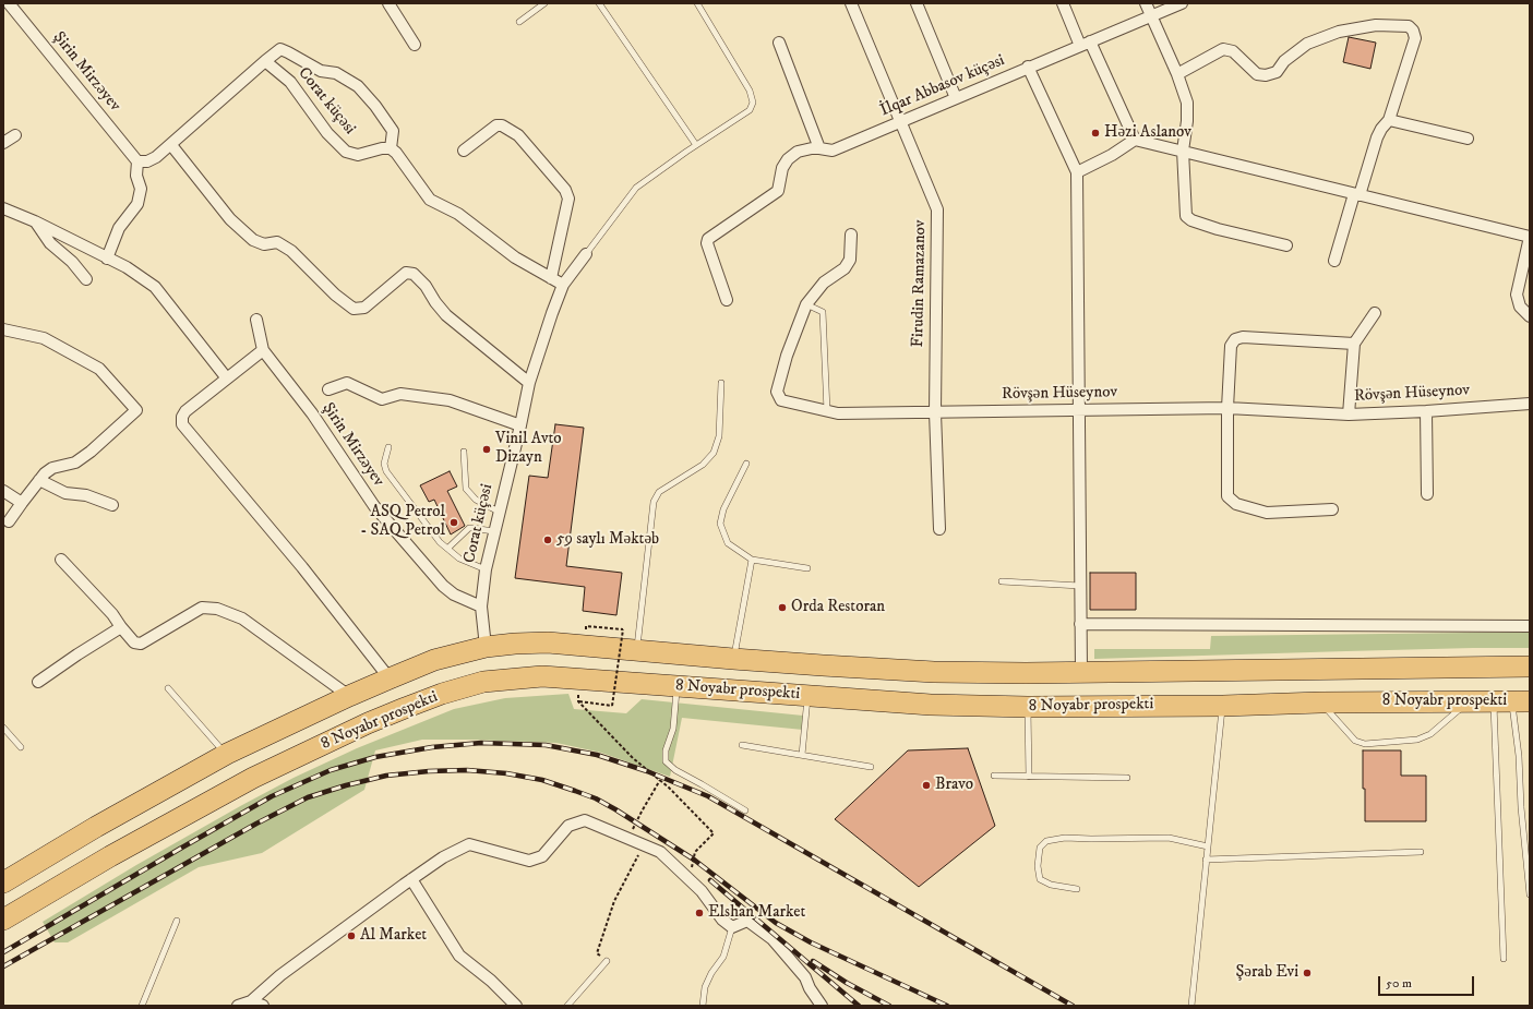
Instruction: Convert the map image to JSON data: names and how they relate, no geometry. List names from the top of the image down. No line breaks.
{"streets":{"highway":["8 Noyabr prospekti"],"street":["Şirin Mirzəyev","İlqar Abbasov küçəsi","Corat küçəsi","Firudin Ramazanov","Rövşən Hüseynov"]},"crossings":[["Şirin Mirzəyev","Corat küçəsi"],["İlqar Abbasov küçəsi","Firudin Ramazanov"],["Corat küçəsi","8 Noyabr prospekti"],["Firudin Ramazanov","Rövşən Hüseynov"]],"places":["Həzi Aslanov","Vinil Avto Dizayn","ASQ Petrol - SAQ Petrol","59 saylı Məktəb","Orda Restoran","Bravo","Elshan Market","Al Market","Şərab Evi"],"scale_bar":"50 m"}
